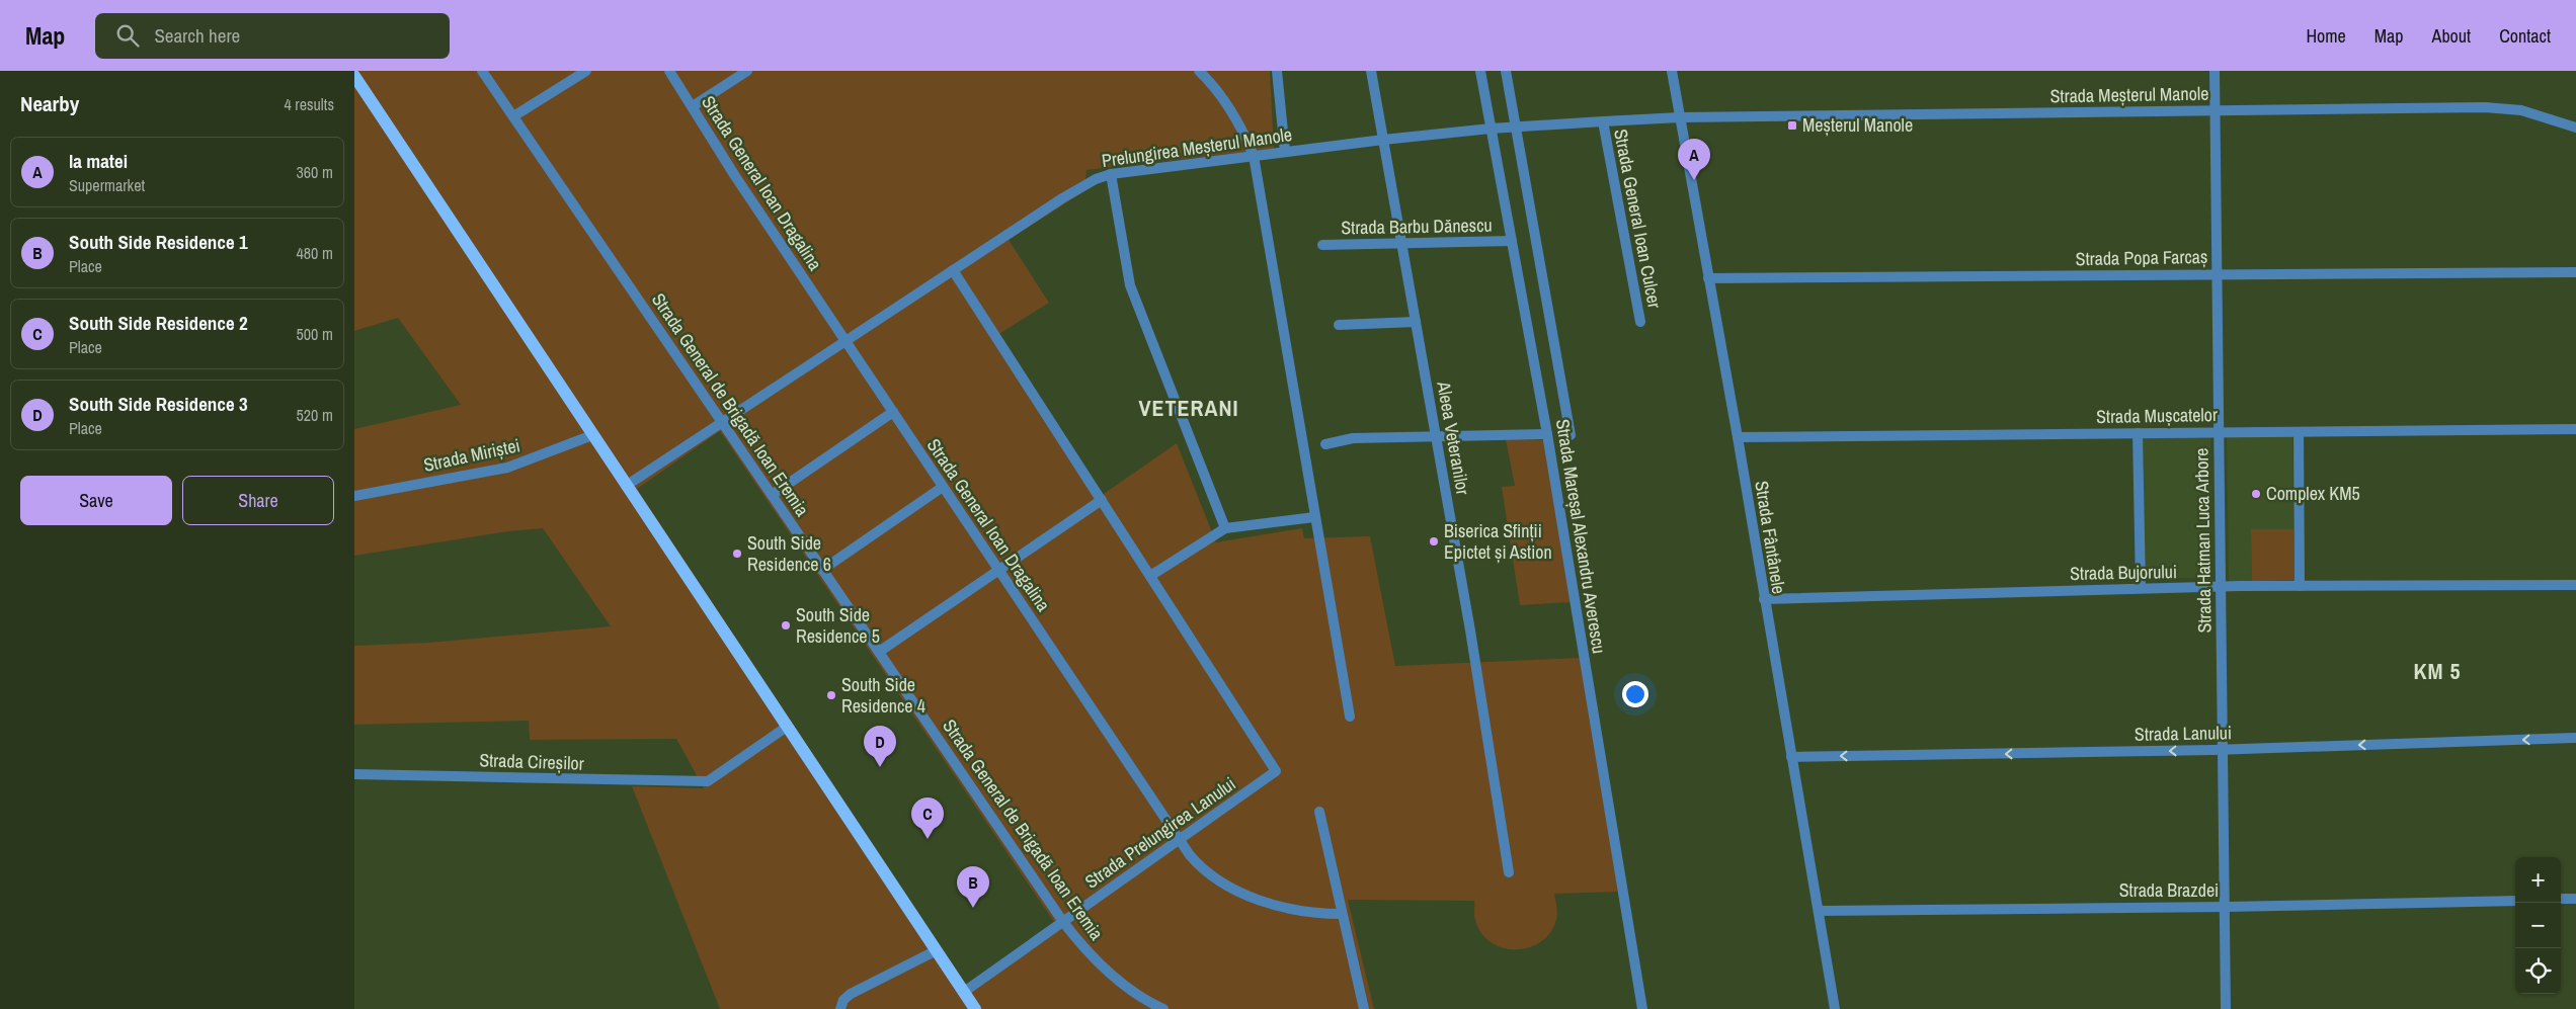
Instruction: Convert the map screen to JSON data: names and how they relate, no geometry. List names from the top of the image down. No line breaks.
{"streets":{"street":["Strada Meșterul Manole","Prelungirea Meșterul Manole","Strada General Ioan Dragalina","Strada General Ioan Culcer","Strada Barbu Dănescu","Strada Popa Farcaș","Strada General de Brigadă Ioan Eremia","Strada Mușcatelor","Aleea Veteranilor","Strada Miriștei","Strada Mareșal Alexandru Averescu","Strada Fântânele","Strada Hatman Luca Arbore","Strada Bujorului","Strada Lanului","Strada Cireșilor","Strada Prelungirea Lanului","Strada Brazdei"]},"crossings":[["Strada Meșterul Manole","Prelungirea Meșterul Manole"],["Strada Meșterul Manole","Strada Fântânele"],["Strada Meșterul Manole","Strada Hatman Luca Arbore"],["Prelungirea Meșterul Manole","Strada General Ioan Dragalina"],["Prelungirea Meșterul Manole","Strada General Ioan Culcer"],["Prelungirea Meșterul Manole","Strada General de Brigadă Ioan Eremia"],["Prelungirea Meșterul Manole","Aleea Veteranilor"],["Prelungirea Meșterul Manole","Strada Mareșal Alexandru Averescu"],["Prelungirea Meșterul Manole","Strada Fântânele"],["Strada General Ioan Dragalina","Strada Prelungirea Lanului"],["Strada Barbu Dănescu","Aleea Veteranilor"],["Strada Barbu Dănescu","Strada Mareșal Alexandru Averescu"],["Strada Popa Farcaș","Strada Fântânele"],["Strada Popa Farcaș","Strada Hatman Luca Arbore"],["Strada General de Brigadă Ioan Eremia","Strada Prelungirea Lanului"],["Strada Mușcatelor","Strada Fântânele"],["Strada Mușcatelor","Strada Hatman Luca Arbore"],["Strada Fântânele","Strada Bujorului"],["Strada Fântânele","Strada Lanului"],["Strada Fântânele","Strada Brazdei"],["Strada Hatman Luca Arbore","Strada Bujorului"],["Strada Hatman Luca Arbore","Strada Lanului"],["Strada Hatman Luca Arbore","Strada Brazdei"]],"one_way":["Strada Lanului"],"districts":["VETERANI","KM 5"],"places":{"transit":["Meșterul Manole"],"other":["Complex KM5","Biserica Sfinții Epictet și Astion","South Side Residence 6","South Side Residence 5","South Side Residence 4"]},"page":{"header":"Map","search":"Search here","nav":["Home","Map","About","Contact"],"heading":["Nearby","4 results"],"list":[{"mark":"A","name":"la matei","note":"Supermarket","value":"360 m"},{"mark":"B","name":"South Side Residence 1","note":"Place","value":"480 m"},{"mark":"C","name":"South Side Residence 2","note":"Place","value":"500 m"},{"mark":"D","name":"South Side Residence 3","note":"Place","value":"520 m"}],"pins":["A","D","C","B"],"buttons":["Save","Share"],"map_buttons":["+","−"]}}
